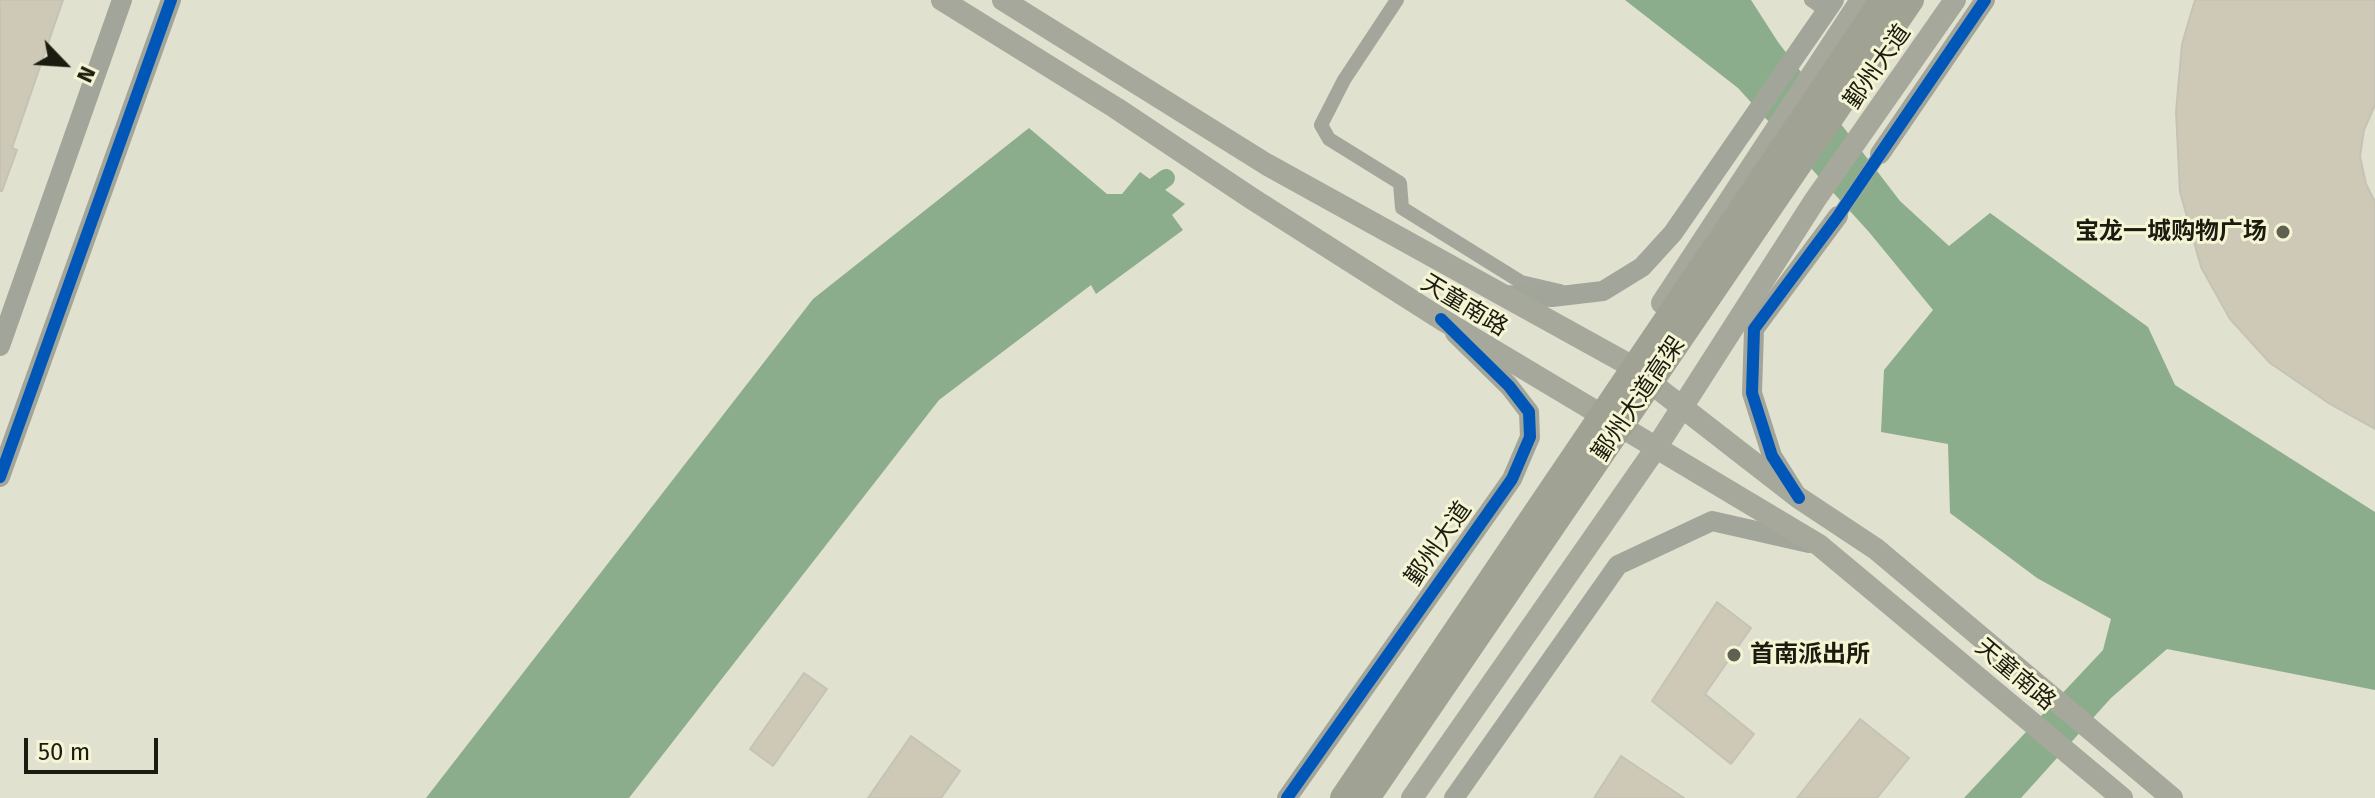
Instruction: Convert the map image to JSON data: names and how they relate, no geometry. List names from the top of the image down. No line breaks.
{"streets":{"highway":["鄞州大道高架"],"main road":["鄞州大道","天童南路"]},"crossings":[["鄞州大道","天童南路"]],"places":["宝龙一城购物广场","首南派出所"],"scale_bar":"50 m","north":"bottom right"}
